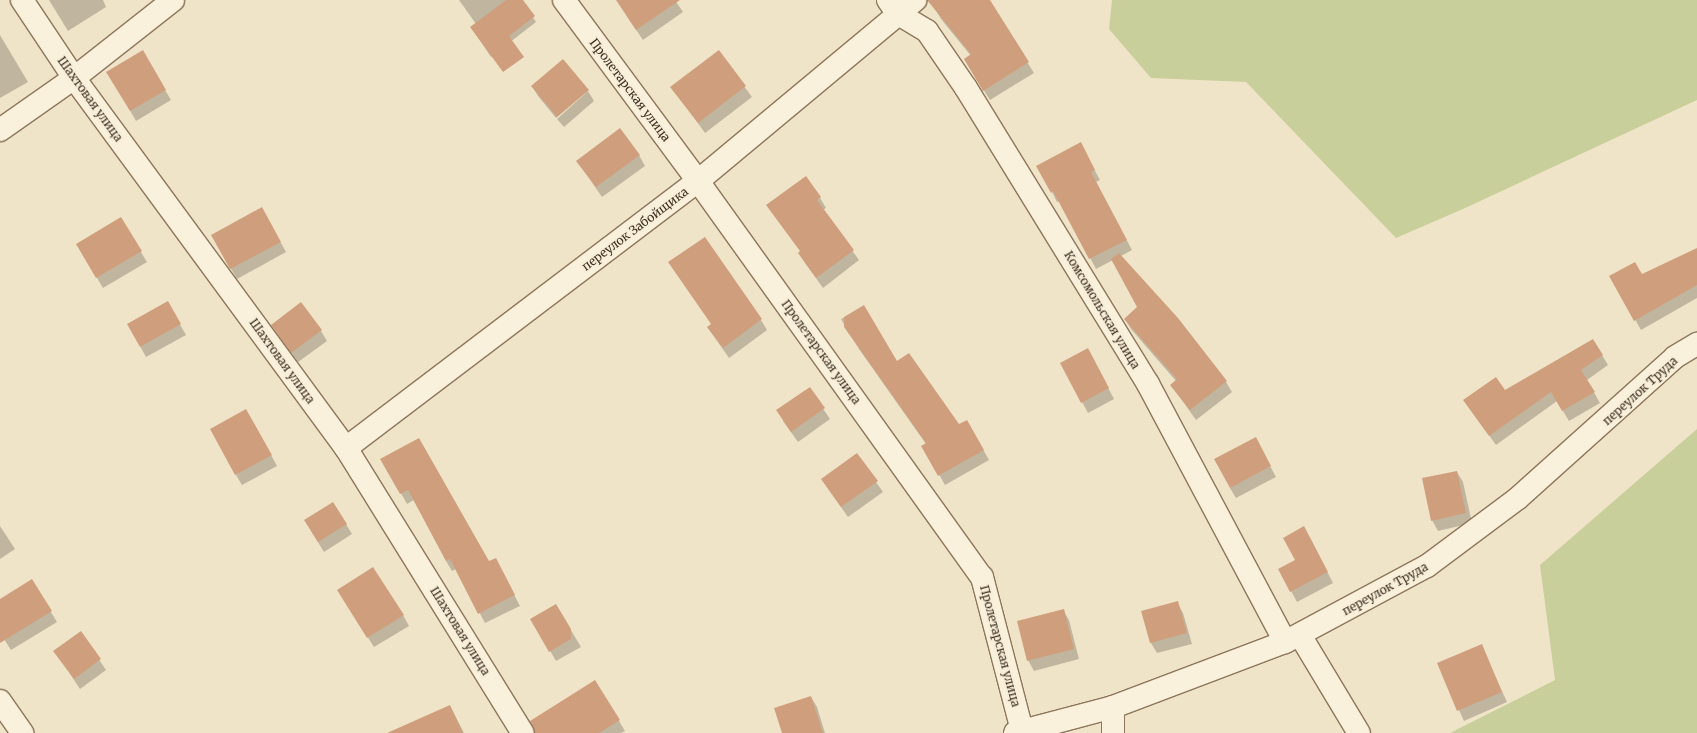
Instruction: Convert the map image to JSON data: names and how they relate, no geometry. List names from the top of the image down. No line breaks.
{"streets":{"street":["Пролетарская улица","Шахтовая улица","переулок Забойщика","Комсомольская улица","переулок Труда"]},"crossings":[["Пролетарская улица","переулок Забойщика"],["Пролетарская улица","переулок Труда"],["Шахтовая улица","переулок Забойщика"],["переулок Забойщика","Комсомольская улица"],["Комсомольская улица","переулок Труда"]]}
